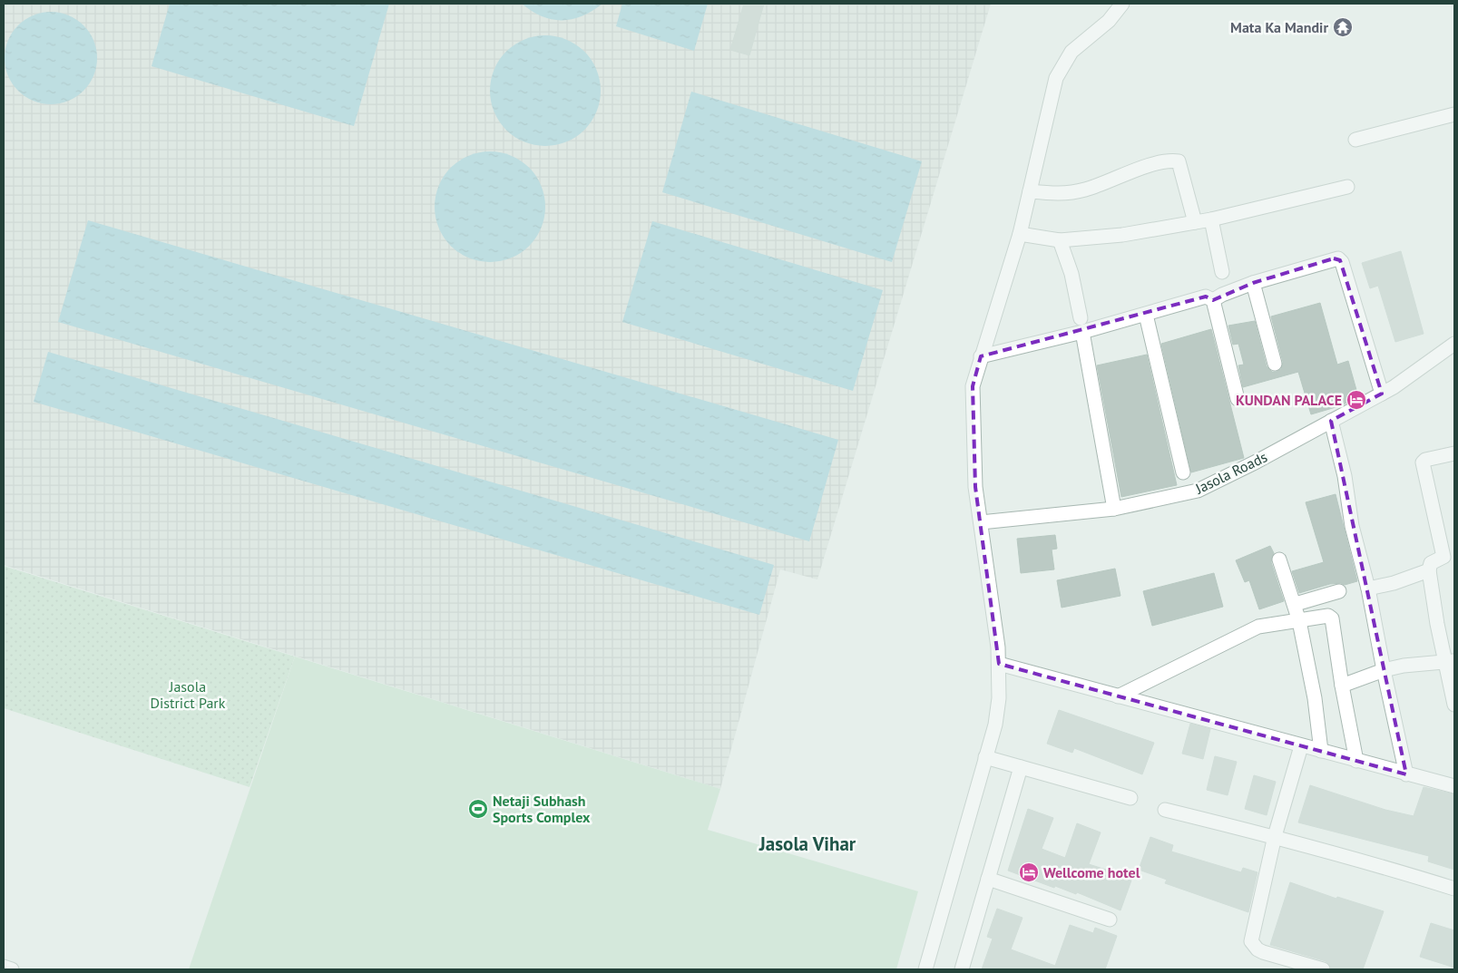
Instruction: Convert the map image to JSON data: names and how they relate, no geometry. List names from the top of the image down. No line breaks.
{"streets":{"street":["Jasola Roads"]},"districts":["Jasola Vihar"],"parks":["Jasola District Park"],"places":{"temple":["Mata Ka Mandir"],"hotel":["KUNDAN PALACE","Wellcome hotel"],"sports":["Netaji Subhash Sports Complex"]}}
